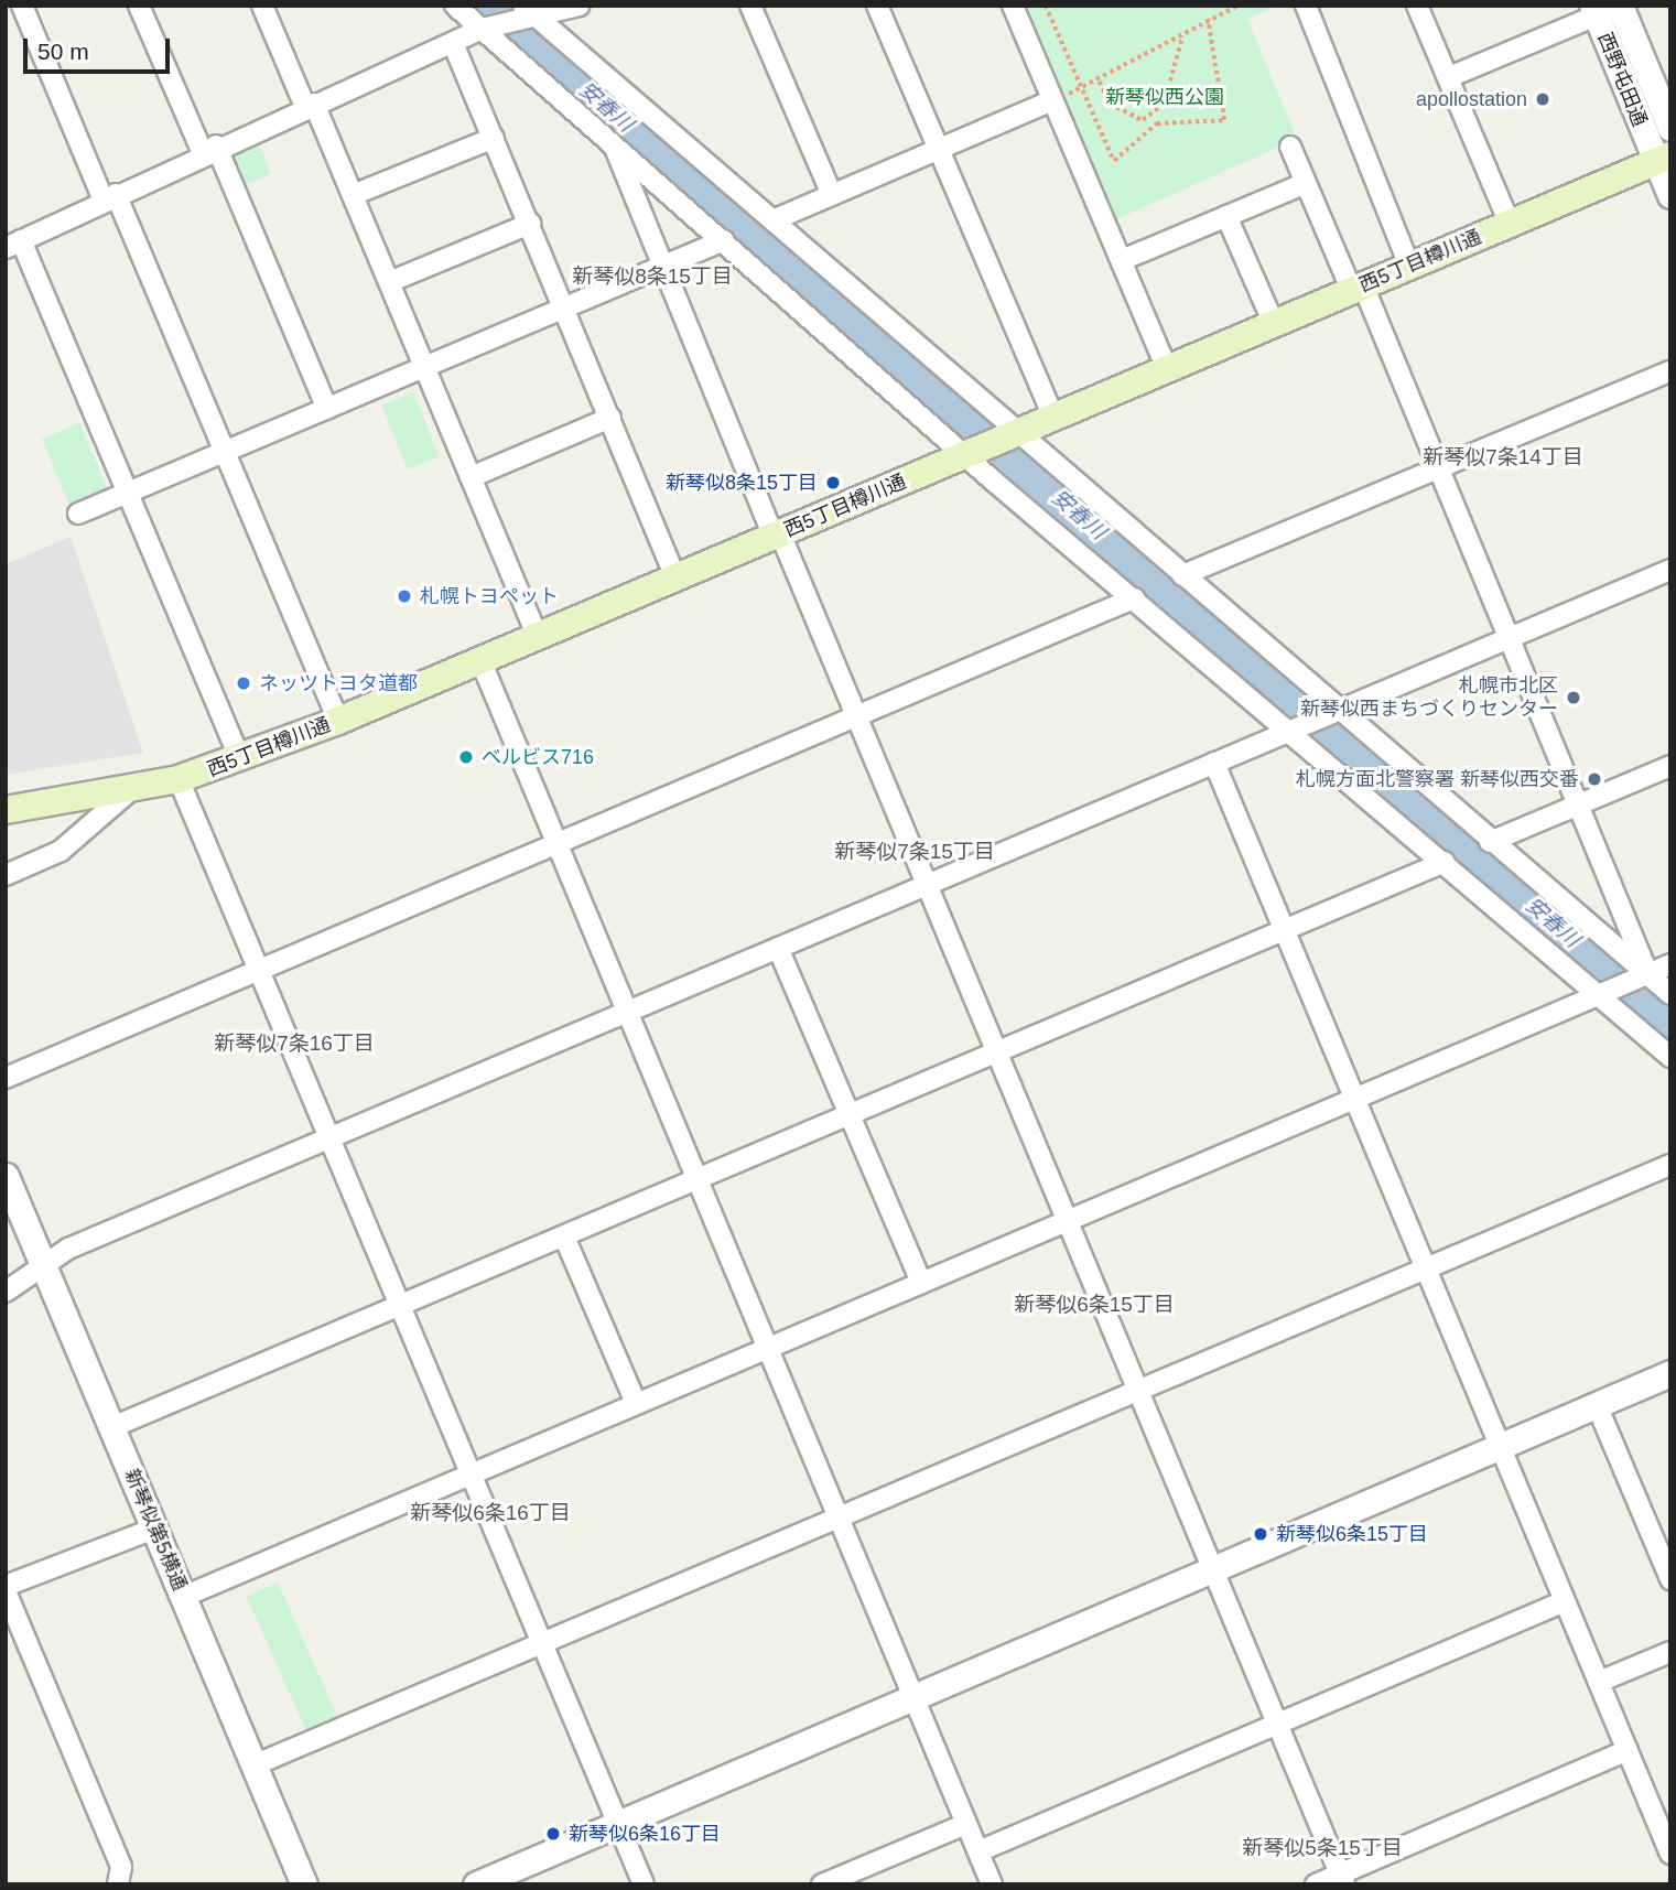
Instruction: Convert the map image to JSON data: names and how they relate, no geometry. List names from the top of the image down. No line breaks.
{"streets":{"main road":["西5丁目樽川通"],"street":["西野屯田通","新琴似第5横通"]},"crossings":[["西野屯田通","西5丁目樽川通"]],"districts":["新琴似8条15丁目","新琴似7条14丁目","新琴似7条15丁目","新琴似7条16丁目","新琴似6条15丁目","新琴似6条16丁目","新琴似5条15丁目"],"water":["安春川"],"parks":["新琴似西公園"],"places":["apollostation","新琴似8条15丁目","札幌トヨペット","ネッツトヨタ道都","札幌市北区 新琴似西まちづくりセンター","ベルビス716","札幌方面北警察署 新琴似西交番","新琴似6条15丁目","新琴似6条16丁目"],"scale_bar":"50 m"}
